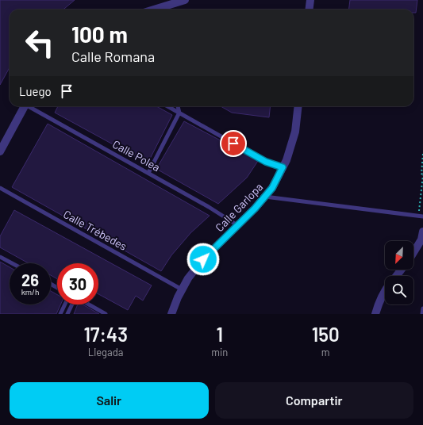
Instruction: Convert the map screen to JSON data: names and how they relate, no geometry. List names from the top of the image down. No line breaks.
{"streets":{"street":["Calle Garlopa"],"lane":["Calle Polea","Calle Trébedes"]},"crossings":[["Calle Polea","Calle Garlopa"],["Calle Garlopa","Calle Trébedes"]],"north":"bottom left","page":{"turn":["100 m","Calle Romana"],"then":"Luego","speed":"26 km/h","limit":"30","eta":["17:43","Llegada","1","min","150","m"],"buttons":["Salir","Compartir"]}}
